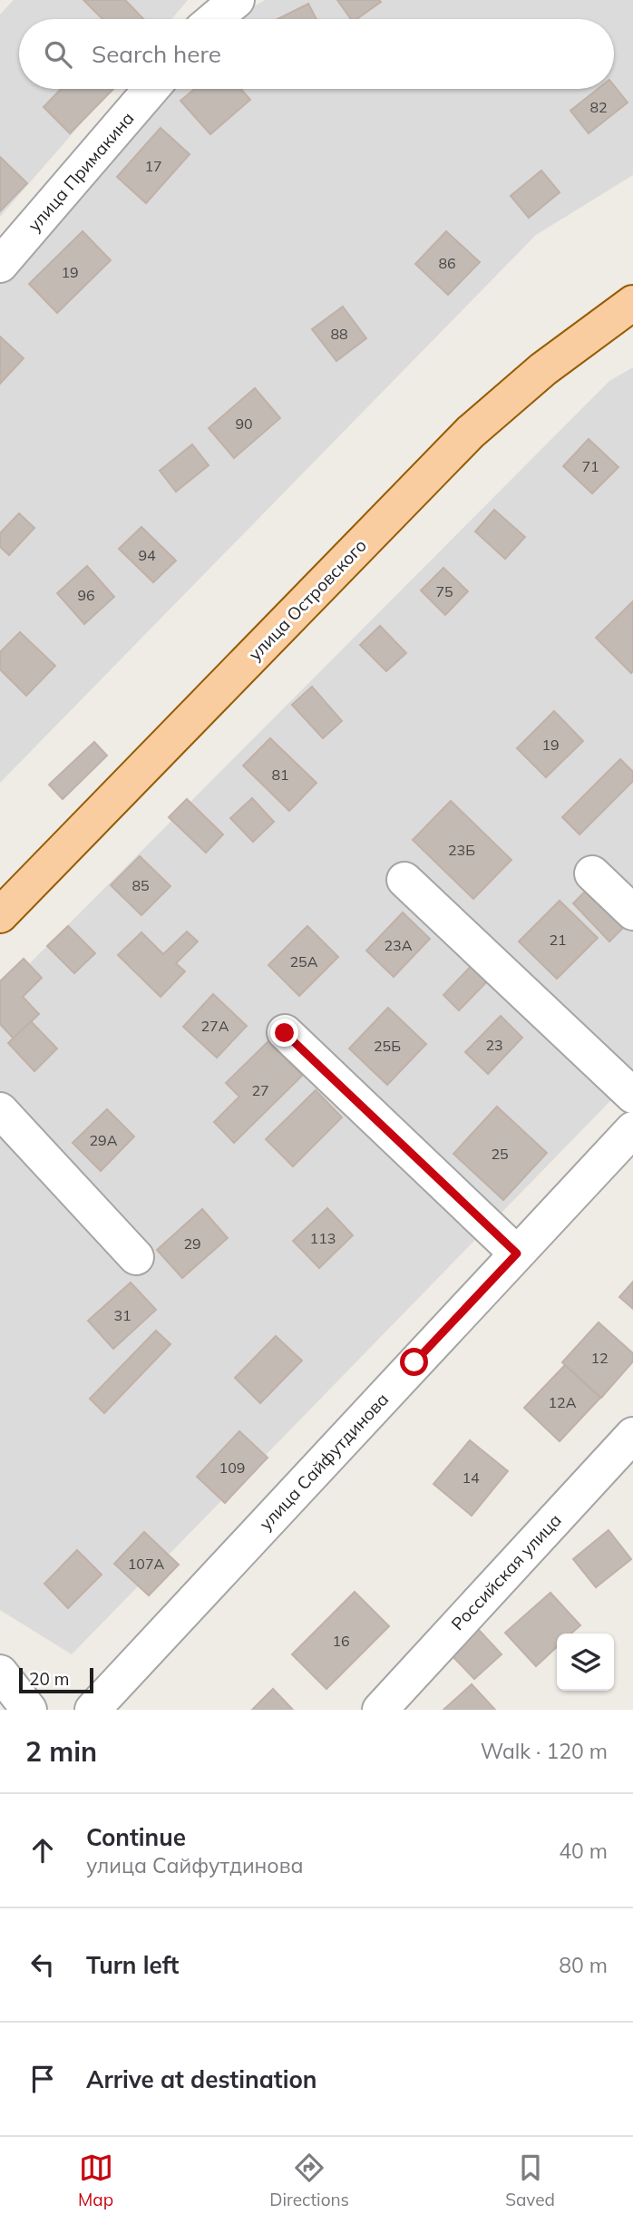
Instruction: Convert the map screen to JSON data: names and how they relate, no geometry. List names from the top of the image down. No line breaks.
{"streets":{"main road":["улица Островского"],"street":["улица Примакина","улица Сайфутдинова","Российская улица"]},"house_numbers":["82","17","86","19","88","90","71","94","75","96","19","81","23Б","85","21","23А","25А","27А","23","25Б","27","29А","25","113","29","31","12","12А","109","14","107А","16"],"scale_bar":"20 m","page":{"search":"Search here","scale":"20 m","heading":["2 min","Walk · 120 m"],"list":[["Continue","улица Сайфутдинова","40 m"],["Turn left","80 m"],"Arrive at destination"],"nav":["Map","Directions","Saved"]}}
